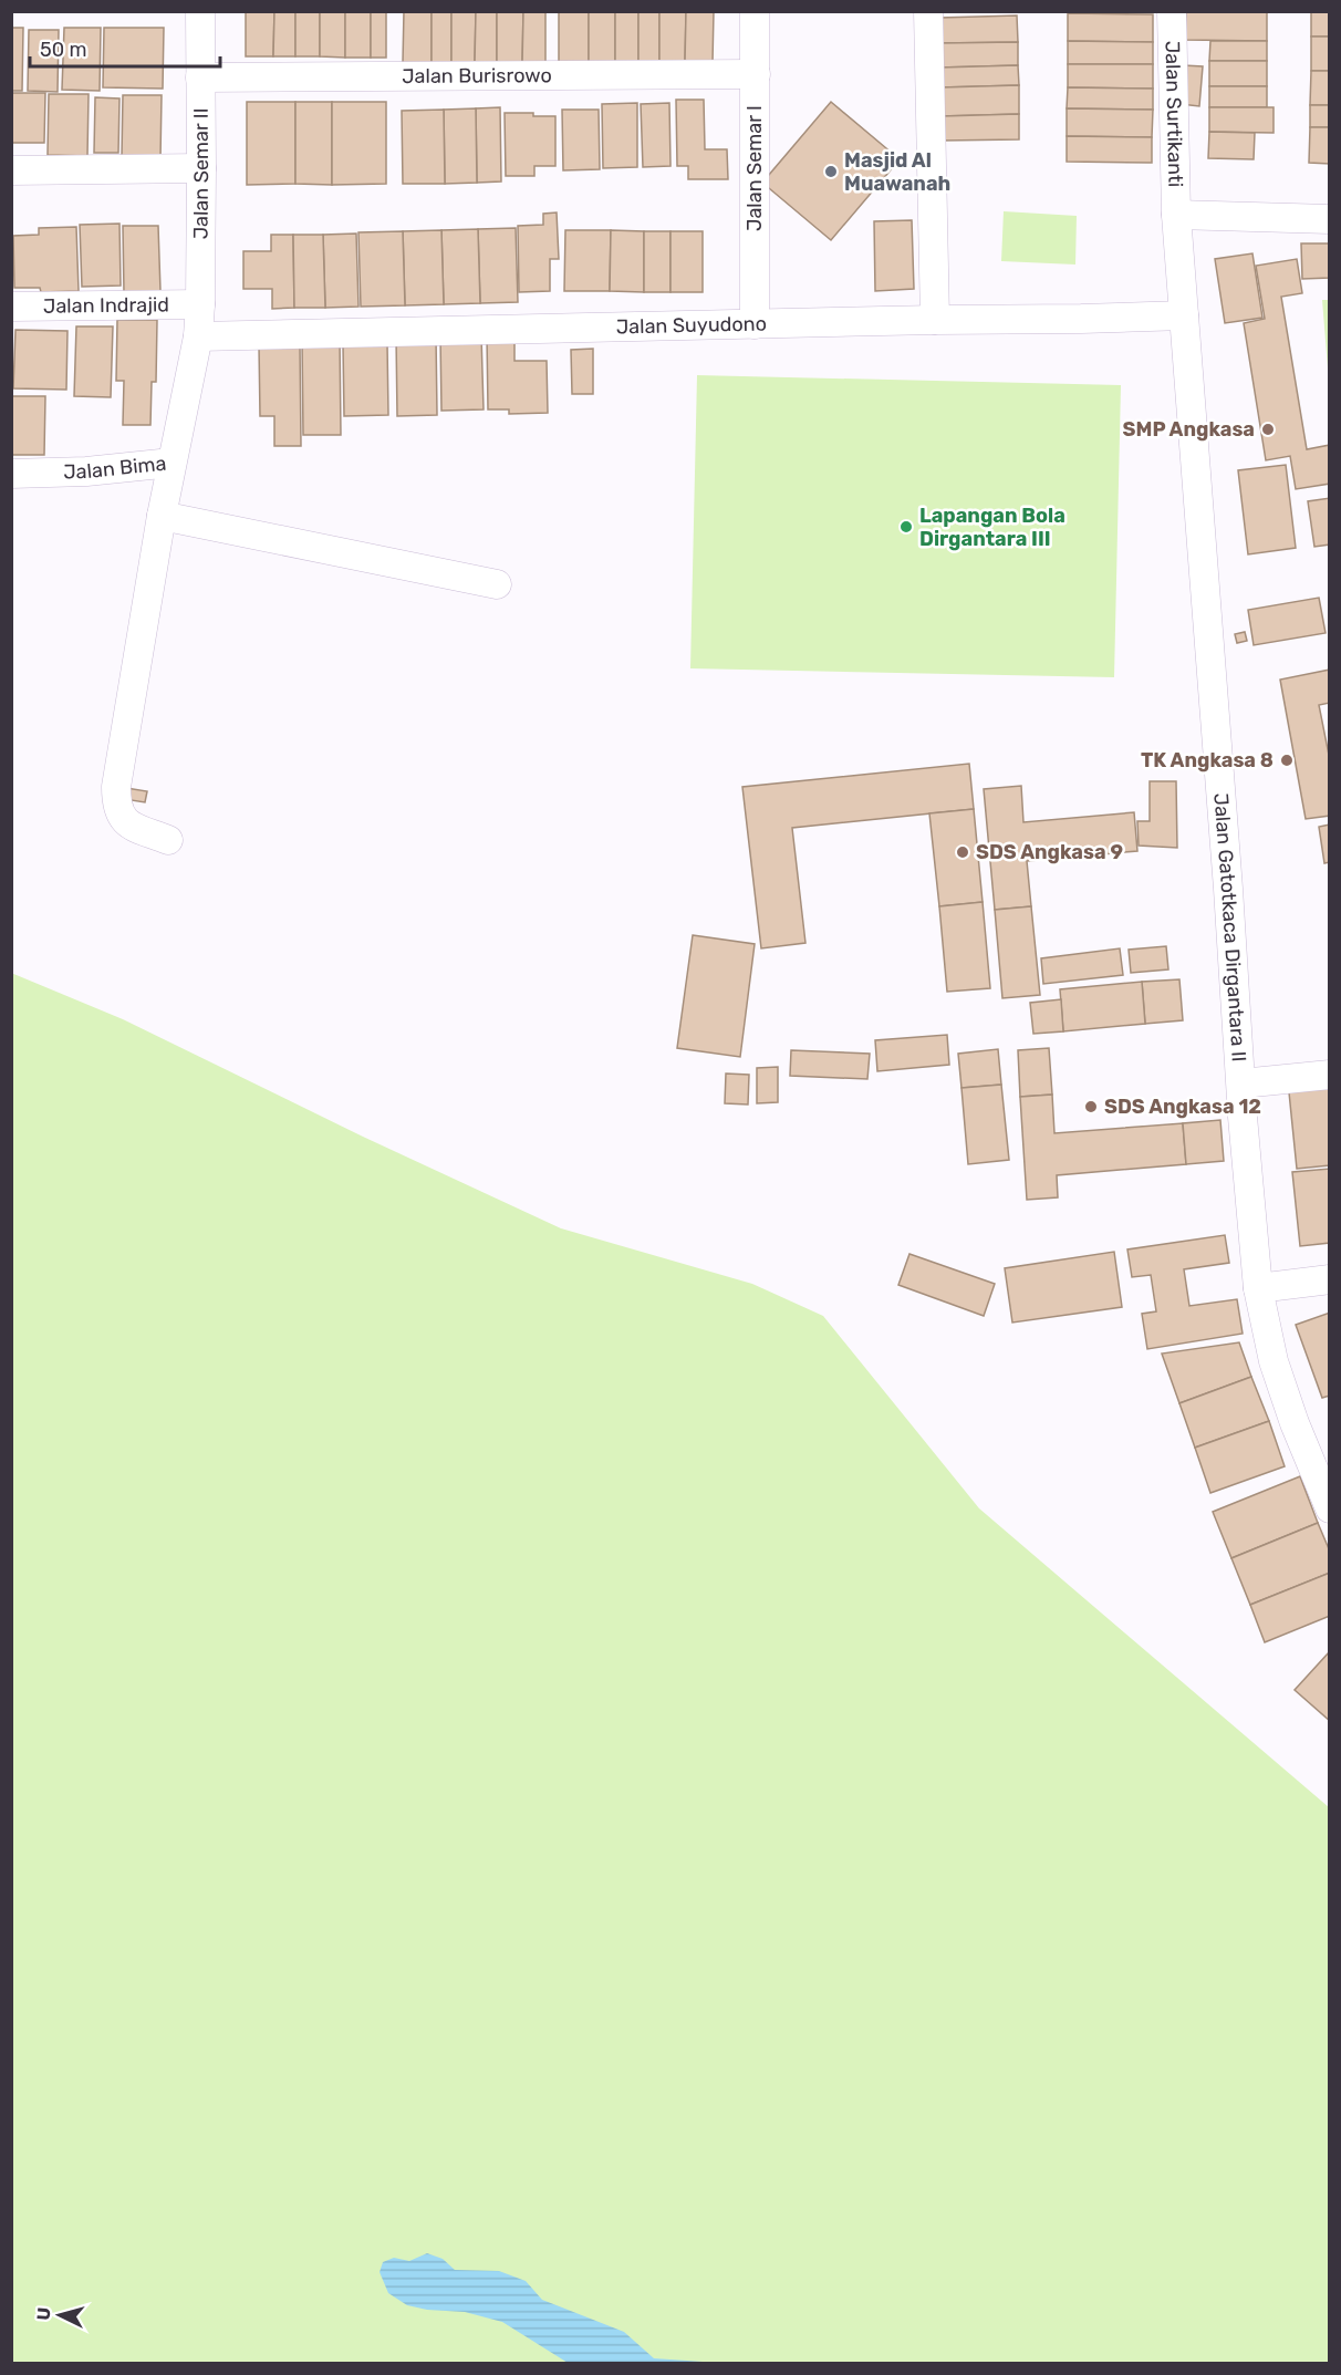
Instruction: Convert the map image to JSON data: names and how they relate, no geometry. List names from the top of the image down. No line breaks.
{"streets":{"street":["Jalan Burisrowo","Jalan Surtikanti","Jalan Semar I","Jalan Semar II","Jalan Indrajid","Jalan Suyudono","Jalan Bima","Jalan Gatotkaca Dirgantara II"]},"crossings":[["Jalan Burisrowo","Jalan Semar I"],["Jalan Burisrowo","Jalan Semar II"],["Jalan Surtikanti","Jalan Gatotkaca Dirgantara II"],["Jalan Semar I","Jalan Suyudono"],["Jalan Semar II","Jalan Indrajid"],["Jalan Semar II","Jalan Suyudono"],["Jalan Semar II","Jalan Bima"],["Jalan Suyudono","Jalan Bima"],["Jalan Suyudono","Jalan Gatotkaca Dirgantara II"]],"places":["Masjid Al Muawanah","SMP Angkasa","Lapangan Bola Dirgantara III","TK Angkasa 8","SDS Angkasa 9","SDS Angkasa 12"],"scale_bar":"50 m","north":"left"}
